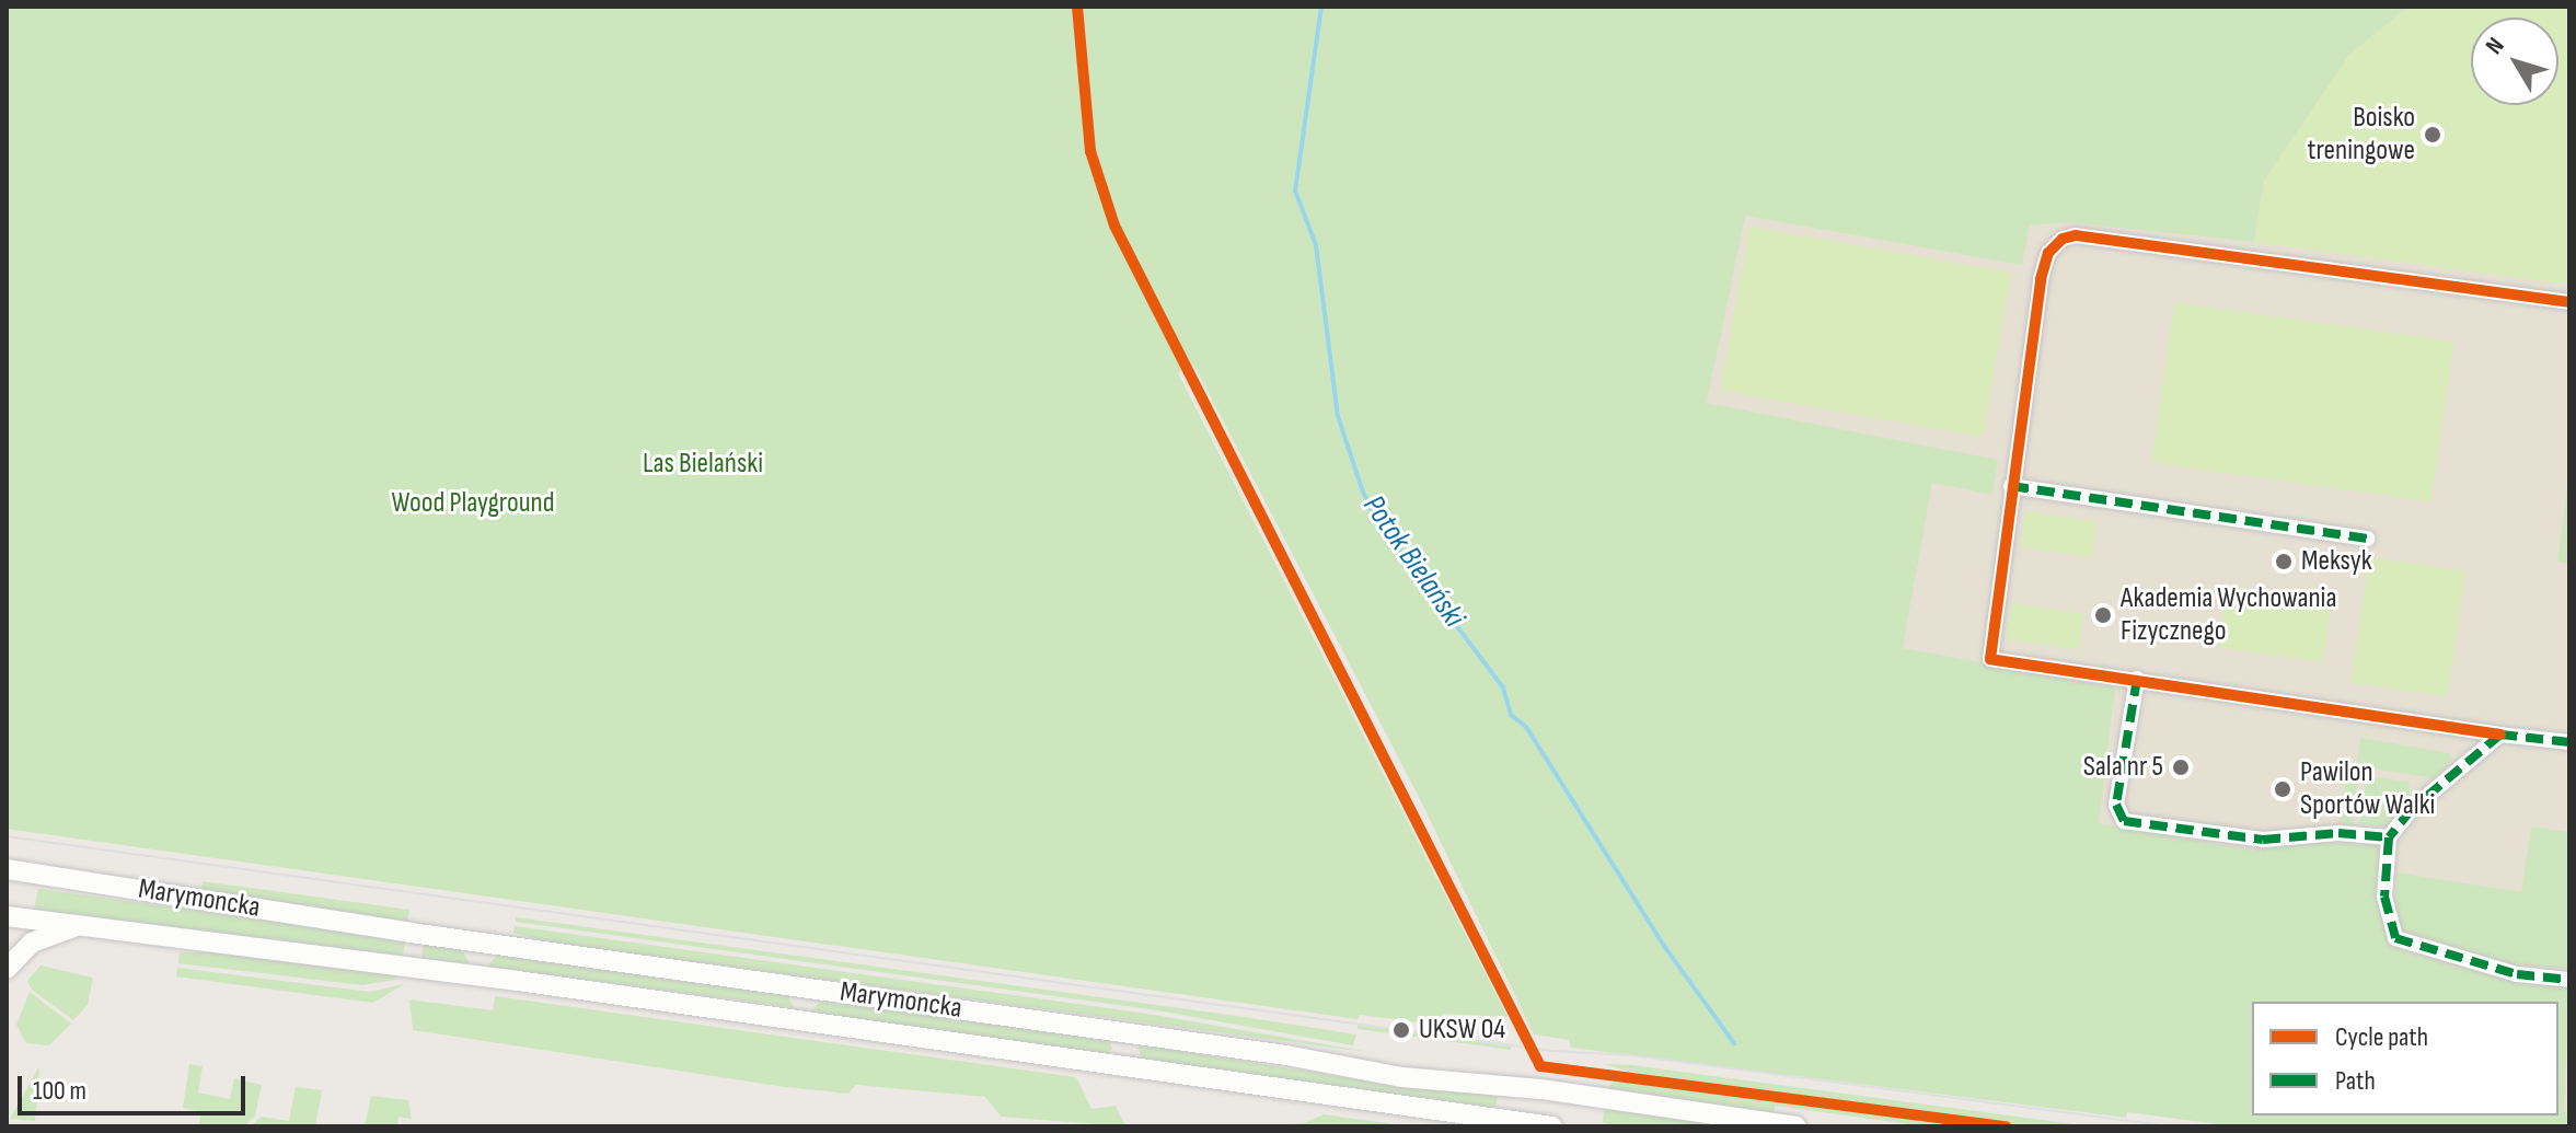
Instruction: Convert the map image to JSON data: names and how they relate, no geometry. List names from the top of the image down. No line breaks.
{"streets":{"main road":["Marymoncka"]},"water":["Potok Bielański"],"parks":["Las Bielański","Wood Playground"],"places":["Boisko treningowe","Meksyk","Akademia Wychowania Fizycznego","Sala nr 5","Pawilon Sportów Walki","UKSW 04"],"legend":["Cycle path","Path"],"scale_bar":"100 m","north":"top left"}
